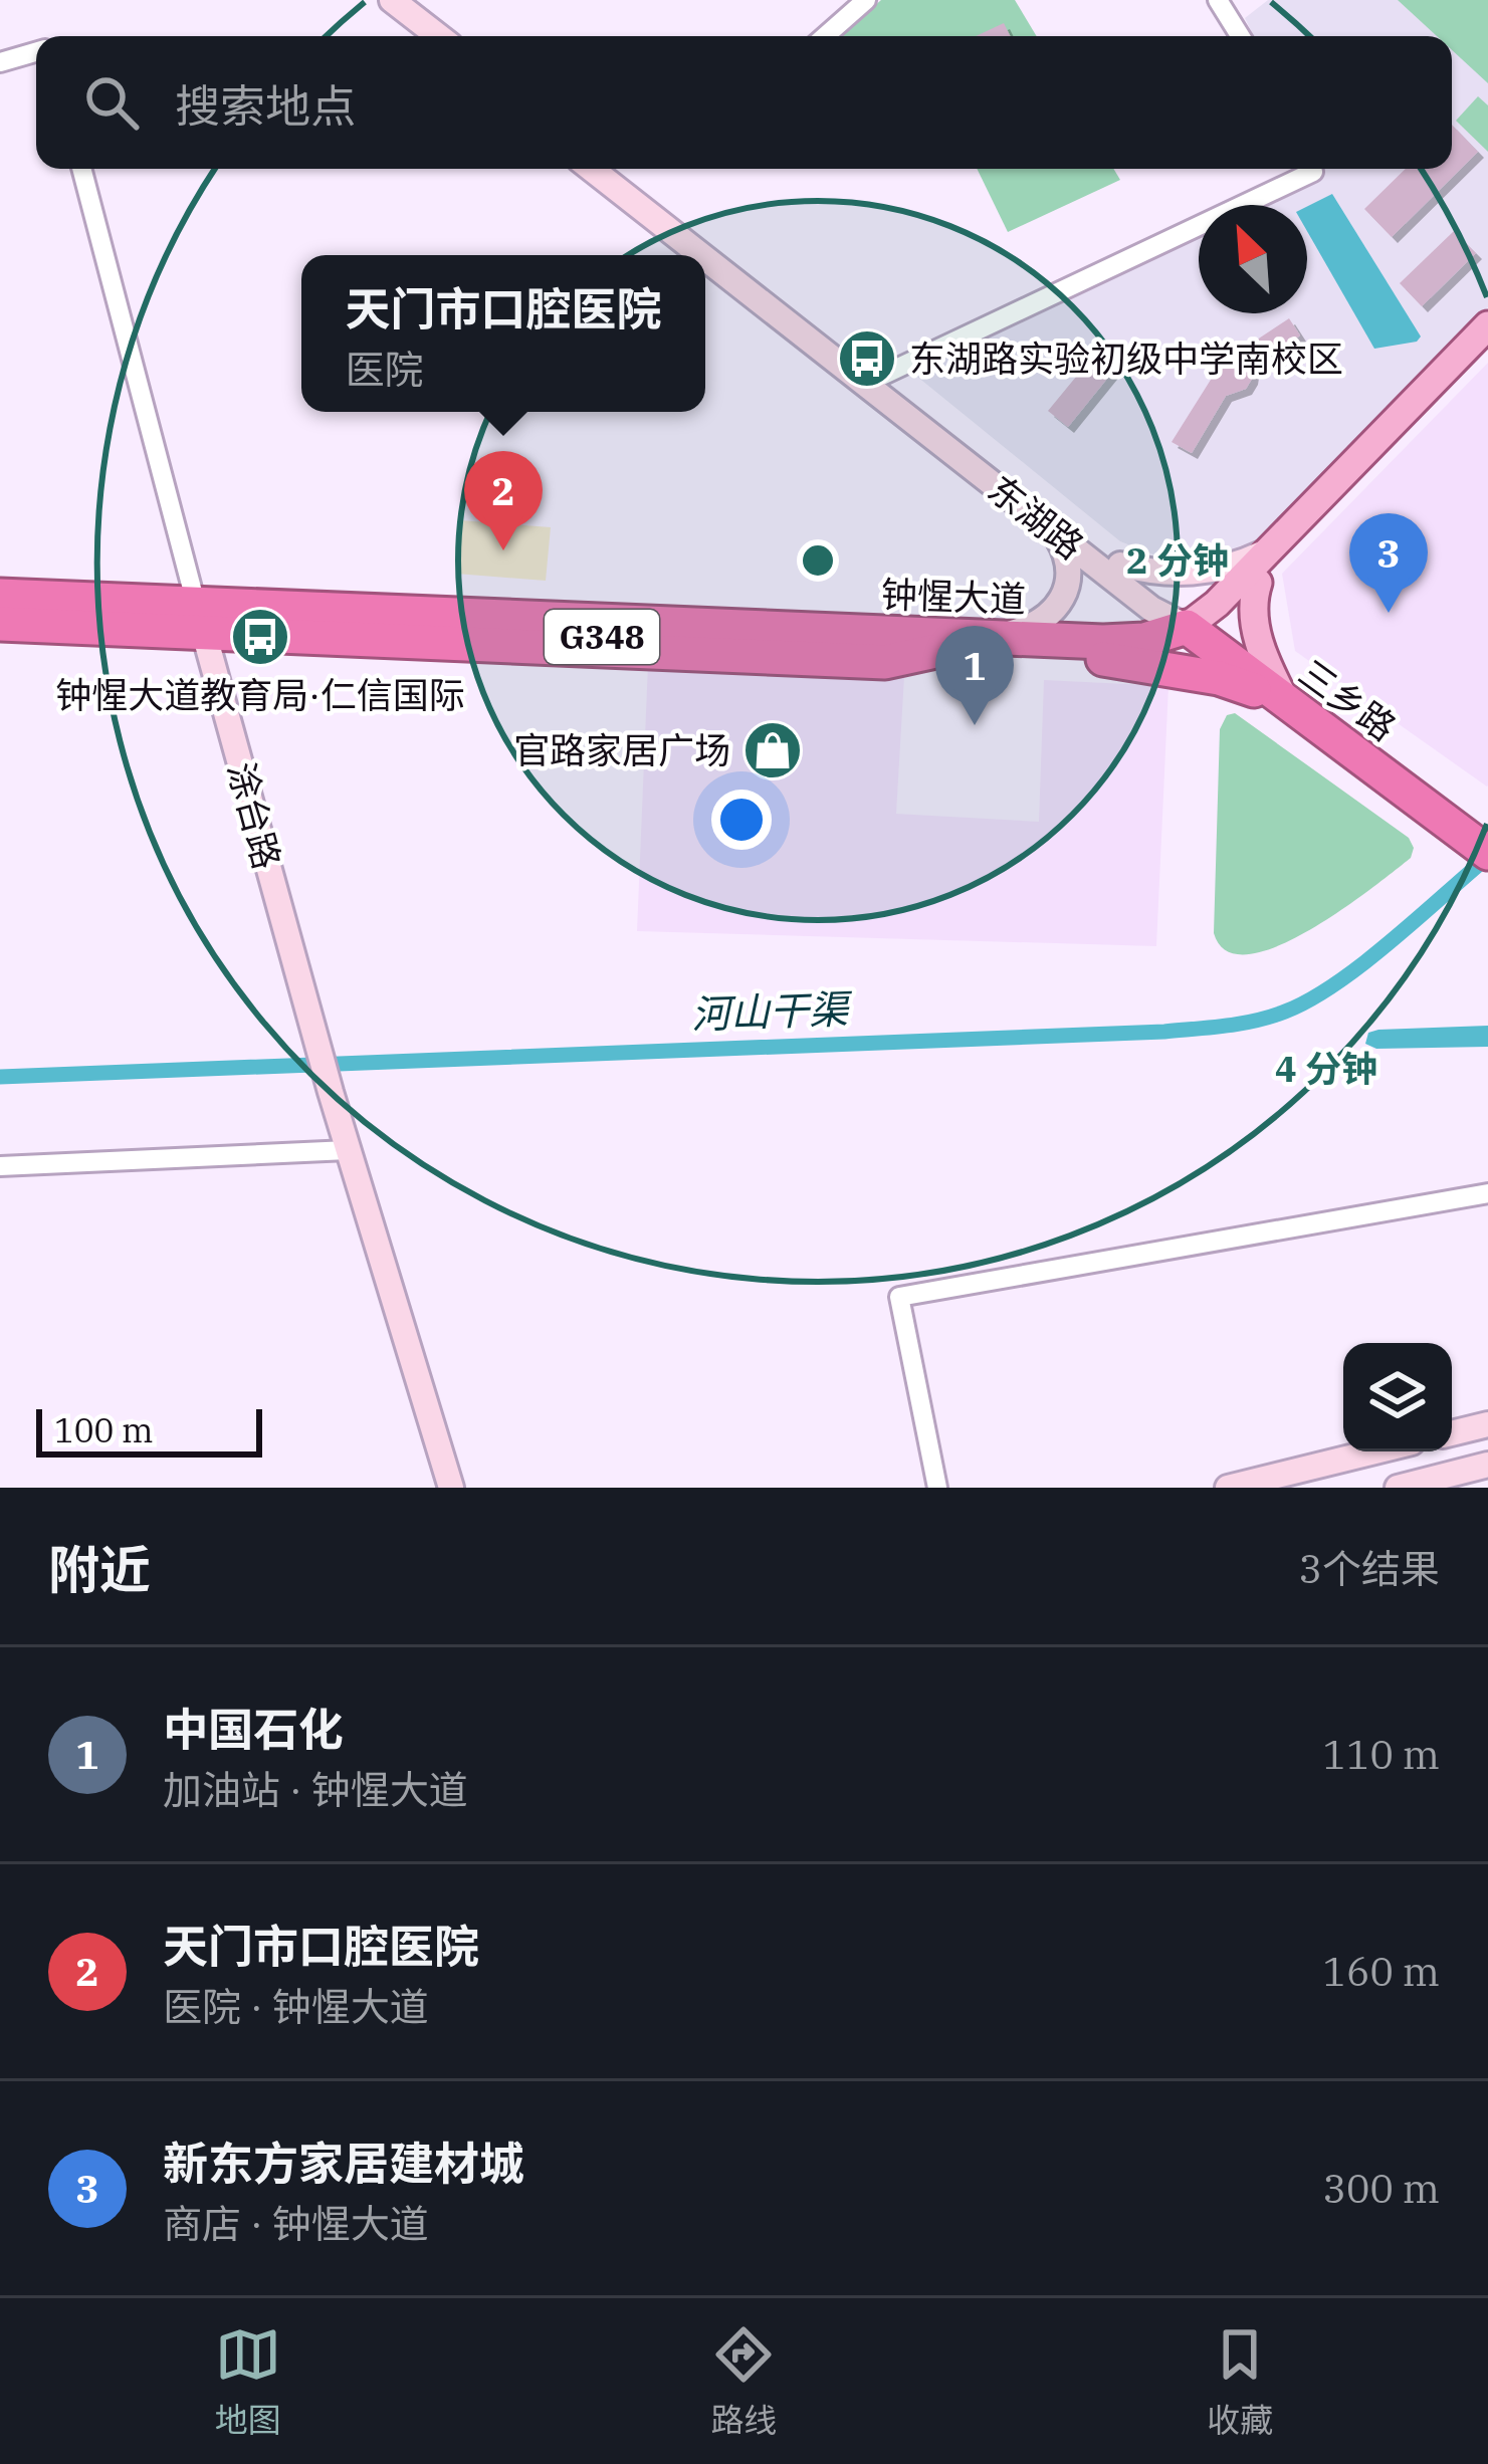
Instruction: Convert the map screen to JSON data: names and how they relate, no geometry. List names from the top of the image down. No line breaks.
{"streets":{"highway":["钟惺大道","G348","三乡路"],"main road":["东湖路","涂台路"]},"crossings":[["东湖路","钟惺大道"],["东湖路","三乡路"],["钟惺大道","三乡路"],["钟惺大道","涂台路"]],"water":["河山干渠"],"places":{"bus stop":["东湖路实验初级中学南校区","钟惺大道教育局·仁信国际"],"shop":["官路家居广场"]},"scale_bar":"100 m","north":"top left","page":{"search":"搜索地点","popup":["天门市口腔医院","医院"],"pins":["2","3","1"],"scale":"100 m","heading":["附近","3个结果"],"list":[{"mark":"1","name":"中国石化","note":"加油站 · 钟惺大道","value":"110 m"},{"mark":"2","name":"天门市口腔医院","note":"医院 · 钟惺大道","value":"160 m"},{"mark":"3","name":"新东方家居建材城","note":"商店 · 钟惺大道","value":"300 m"}],"nav":["地图","路线","收藏"]},"rings":["2 分钟","4 分钟"]}
